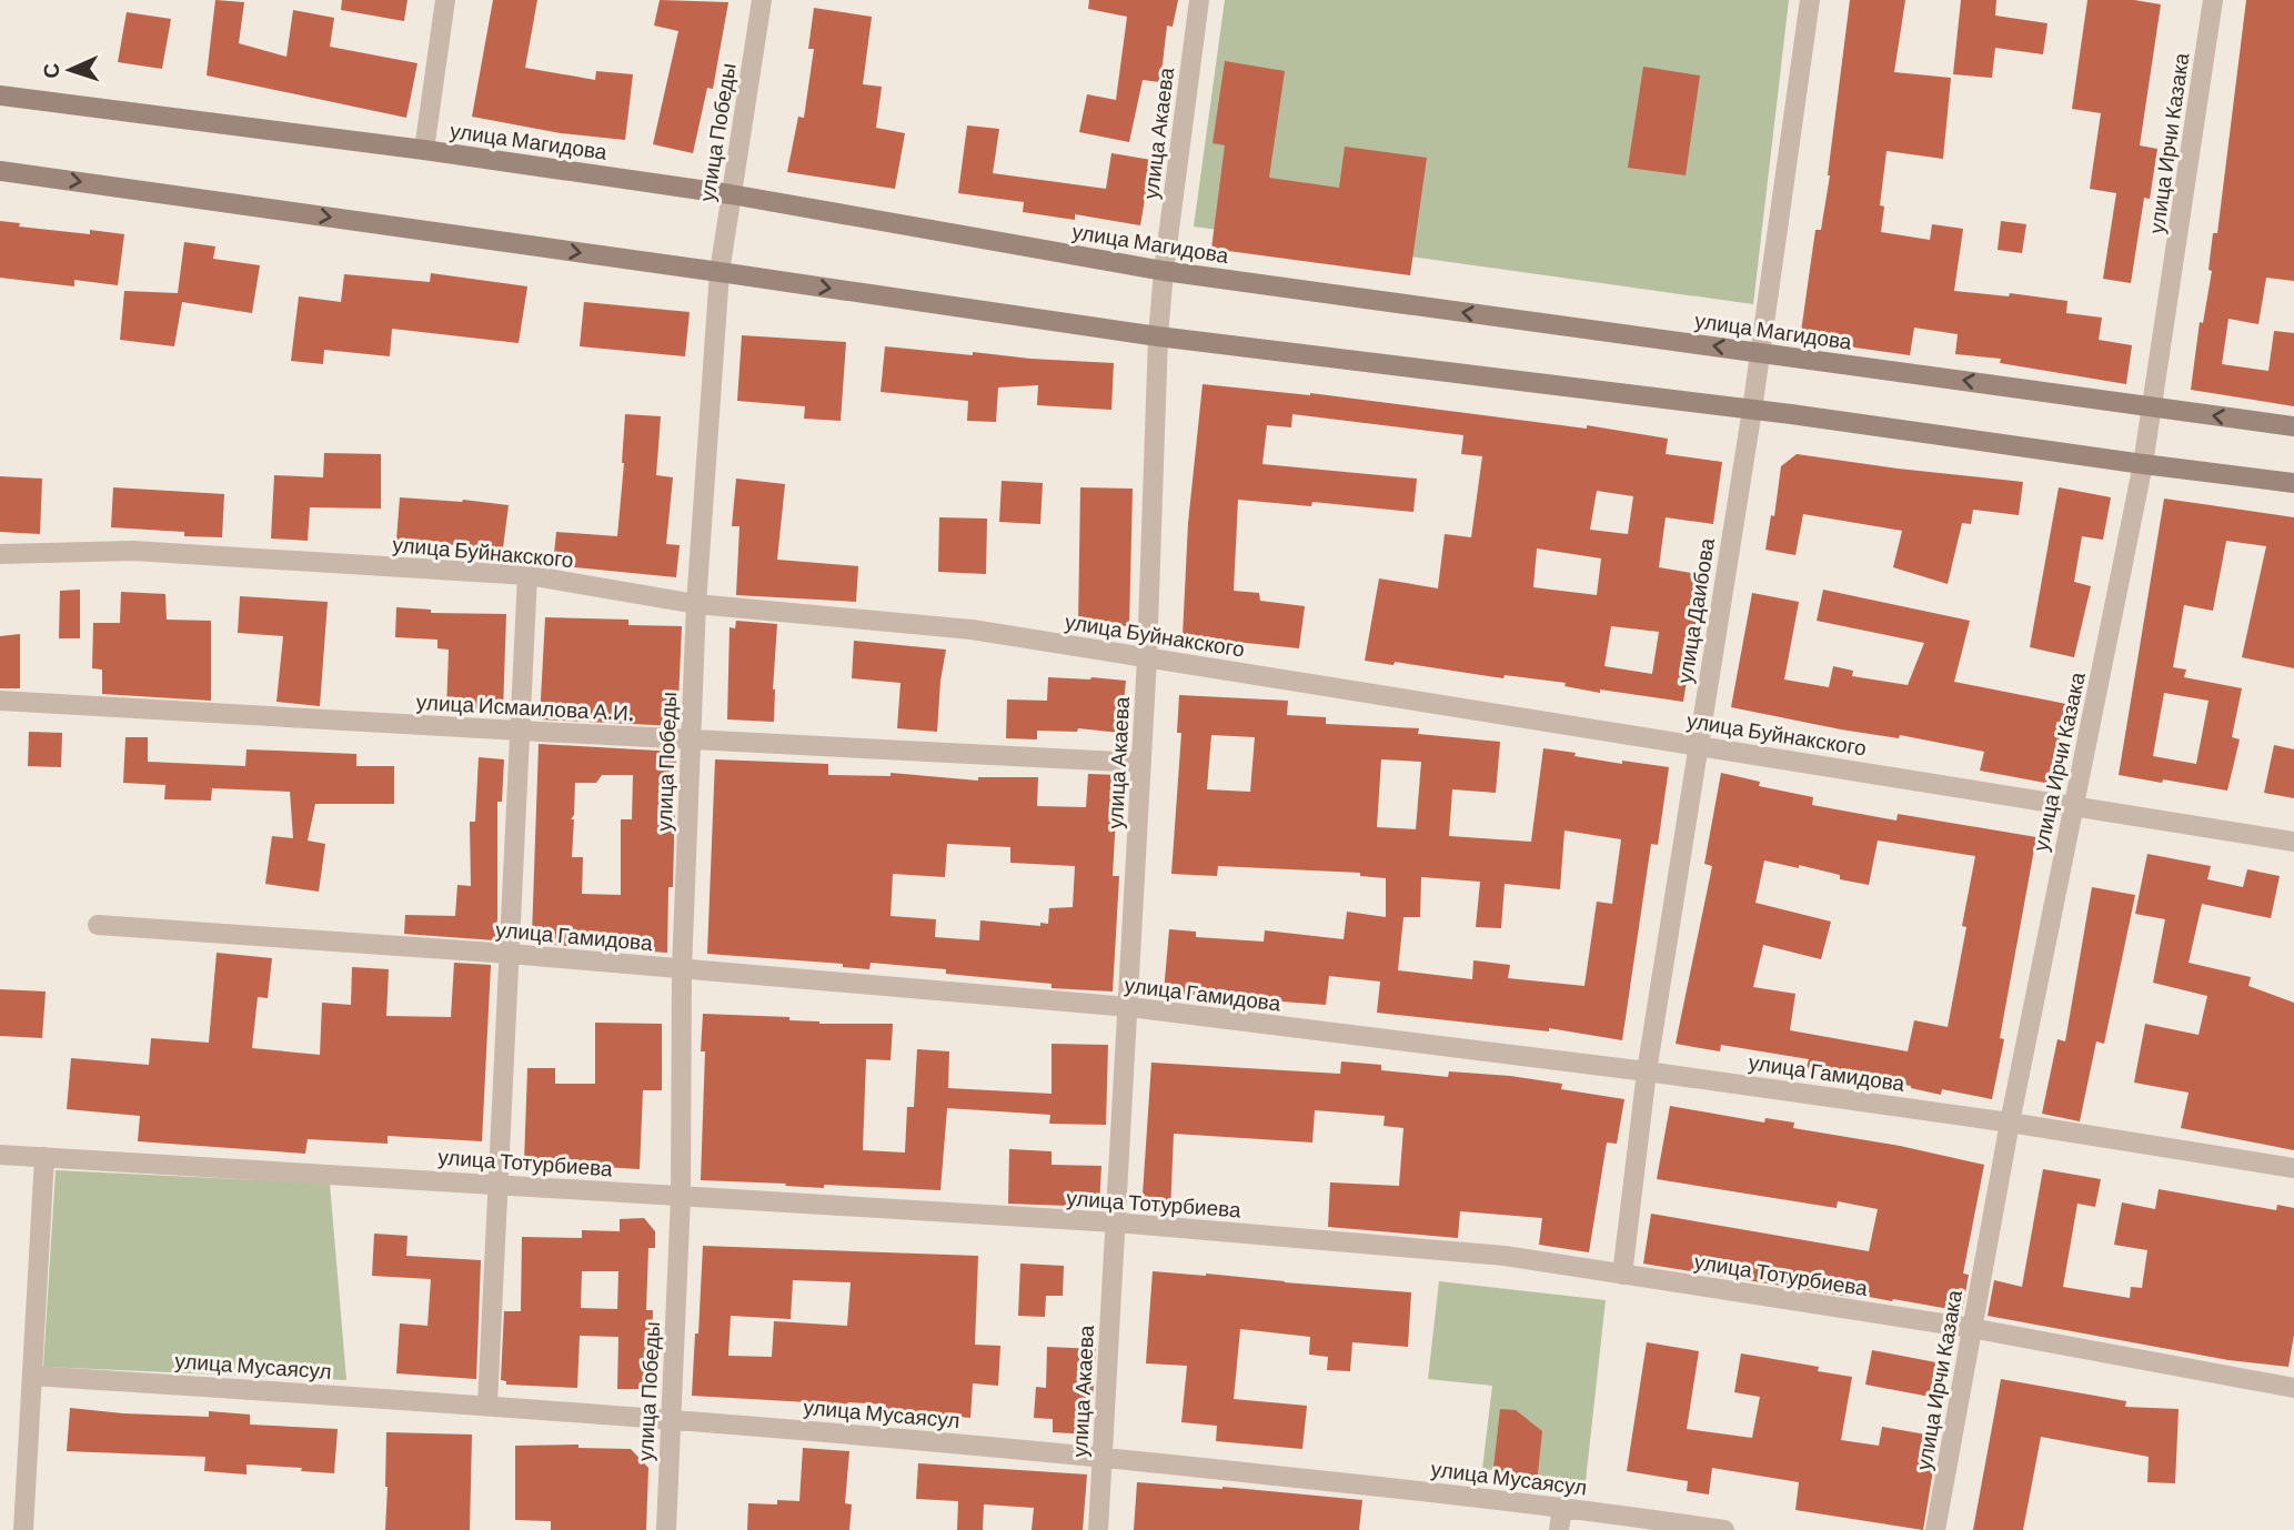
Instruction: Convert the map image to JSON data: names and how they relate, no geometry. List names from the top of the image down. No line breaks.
{"streets":{"main road":["улица Магидова"],"street":["улица Победы","улица Акаева","улица Ирчи Казака","улица Буйнакского","улица Даибова","улица Исмаилова А.И.","улица Гамидова","улица Тотурбиева","улица Мусаясул"]},"crossings":[["улица Победы","улица Магидова"],["улица Победы","улица Буйнакского"],["улица Победы","улица Исмаилова А.И."],["улица Победы","улица Гамидова"],["улица Победы","улица Тотурбиева"],["улица Победы","улица Мусаясул"],["улица Акаева","улица Магидова"],["улица Акаева","улица Буйнакского"],["улица Акаева","улица Исмаилова А.И."],["улица Акаева","улица Гамидова"],["улица Акаева","улица Тотурбиева"],["улица Акаева","улица Мусаясул"],["улица Магидова","улица Ирчи Казака"],["улица Магидова","улица Даибова"],["улица Ирчи Казака","улица Буйнакского"],["улица Ирчи Казака","улица Гамидова"],["улица Ирчи Казака","улица Тотурбиева"],["улица Буйнакского","улица Даибова"],["улица Даибова","улица Гамидова"],["улица Даибова","улица Тотурбиева"]],"north":"left"}
